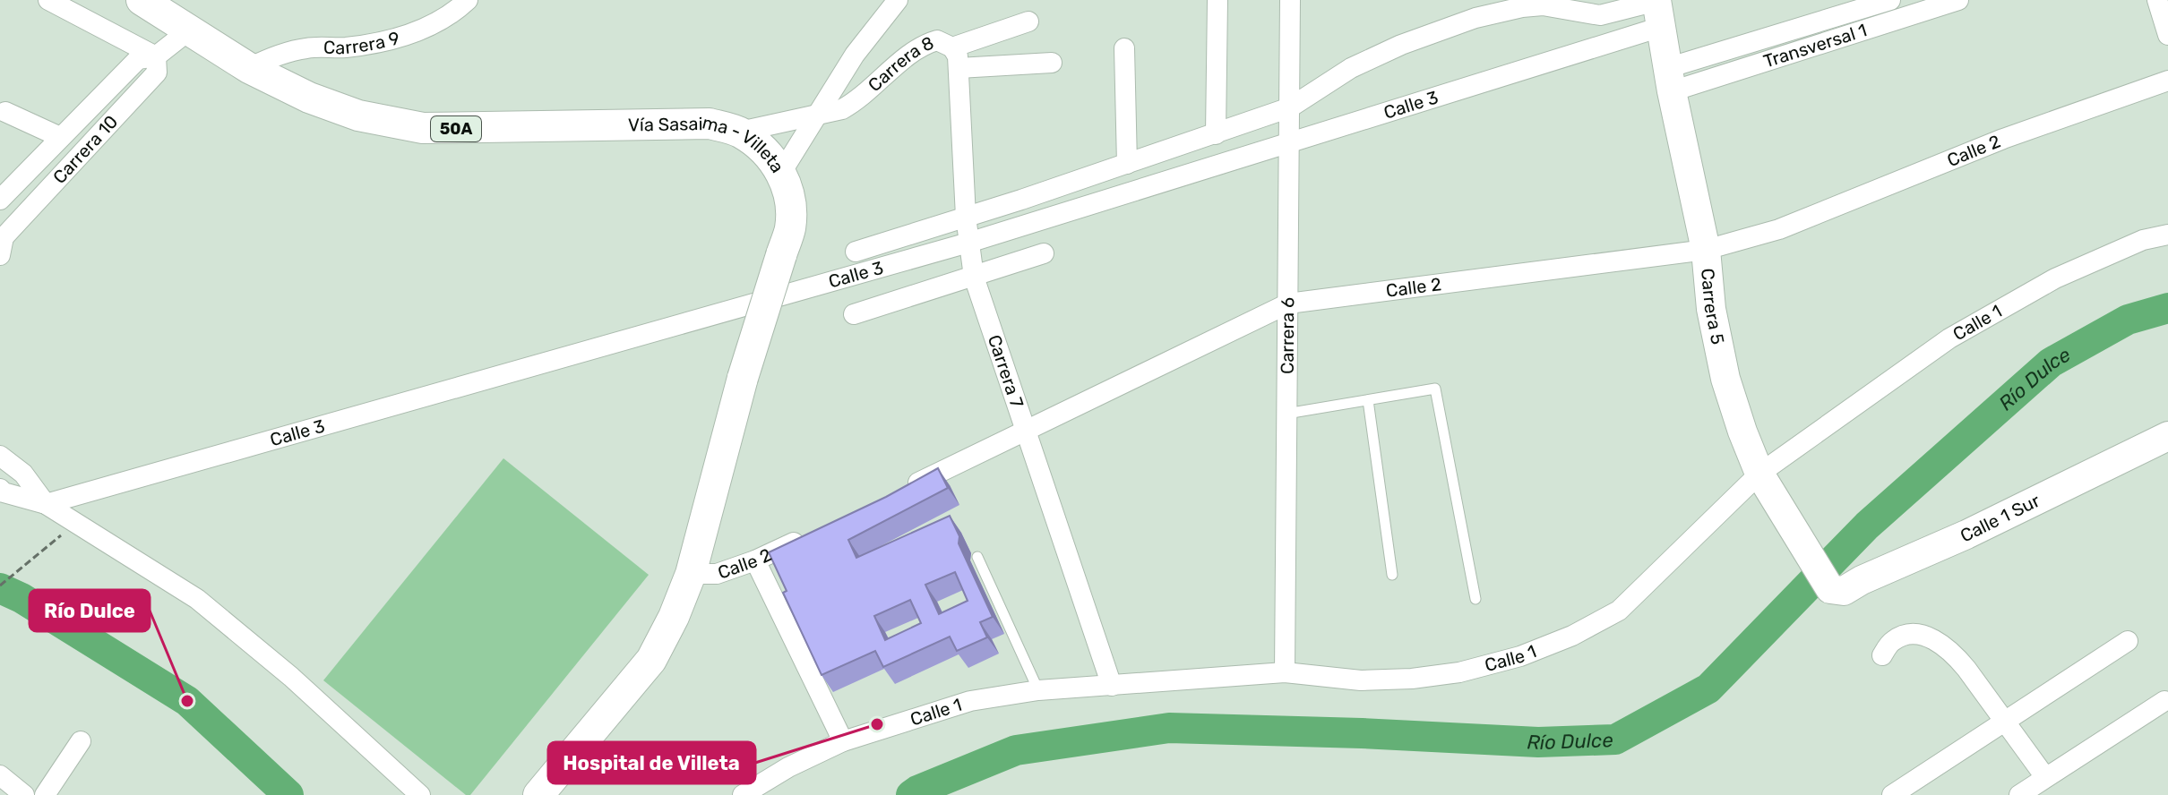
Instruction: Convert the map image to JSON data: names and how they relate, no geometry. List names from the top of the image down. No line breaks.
{"streets":{"main road":["50A","Vía Sasaima - Villeta"],"street":["Carrera 9","Transversal 1","Carrera 8","Calle 3","Carrera 10","Calle 2","Carrera 5","Calle 1","Carrera 6","Carrera 7","Calle 1 Sur"]},"crossings":[["Carrera 9","Vía Sasaima - Villeta"],["Transversal 1","Carrera 5"],["Carrera 8","Carrera 7"],["Calle 3","Carrera 5"],["Calle 3","Carrera 6"],["Calle 3","Carrera 7"],["Carrera 10","Vía Sasaima - Villeta"],["Calle 2","Vía Sasaima - Villeta"],["Calle 2","Carrera 5"],["Calle 2","Carrera 6"],["Calle 2","Carrera 7"],["Carrera 5","Calle 1"],["Carrera 5","Calle 1 Sur"],["Calle 1","Carrera 6"],["Calle 1","Carrera 7"]],"water":["Río Dulce"],"places":["Río Dulce","Hospital de Villeta"]}
